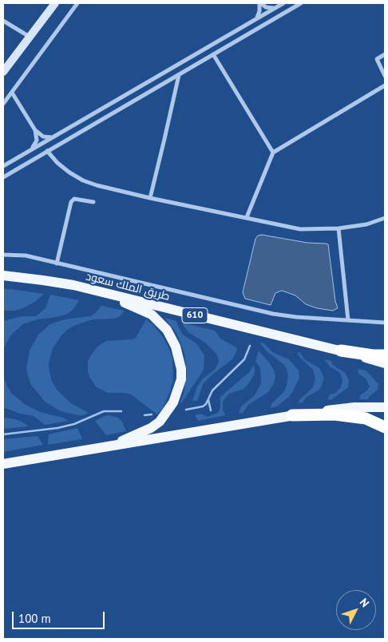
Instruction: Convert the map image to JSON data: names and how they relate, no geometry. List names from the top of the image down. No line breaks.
{"streets":{"main road":["طريق الملك سعود","610"]},"scale_bar":"100 m","north":"top right"}
